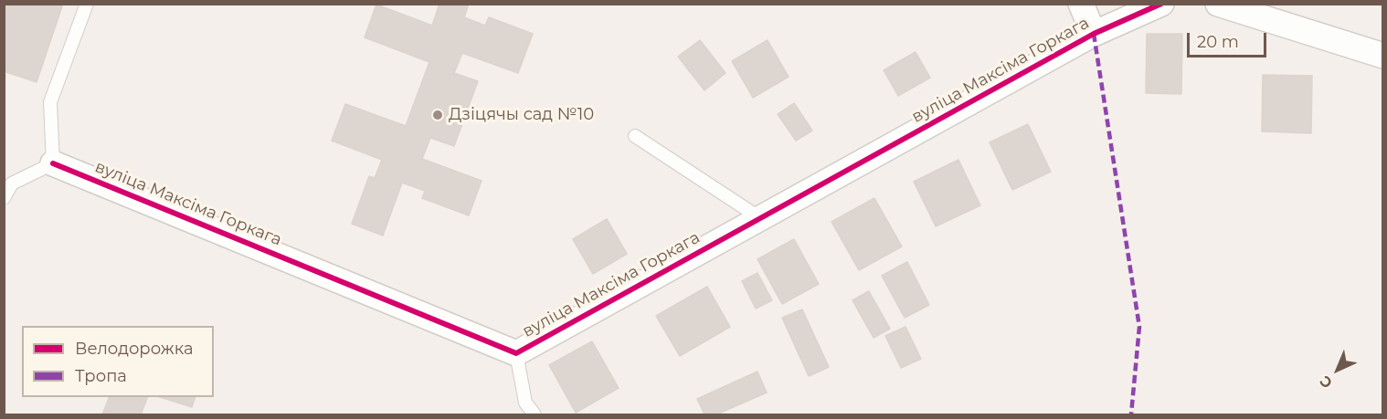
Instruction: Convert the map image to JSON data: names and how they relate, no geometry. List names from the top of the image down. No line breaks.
{"streets":{"street":["вуліца Максіма Горкага"]},"places":["Дзіцячы сад №10"],"legend":["Велодорожка","Тропа"],"scale_bar":"20 m","north":"bottom left"}
